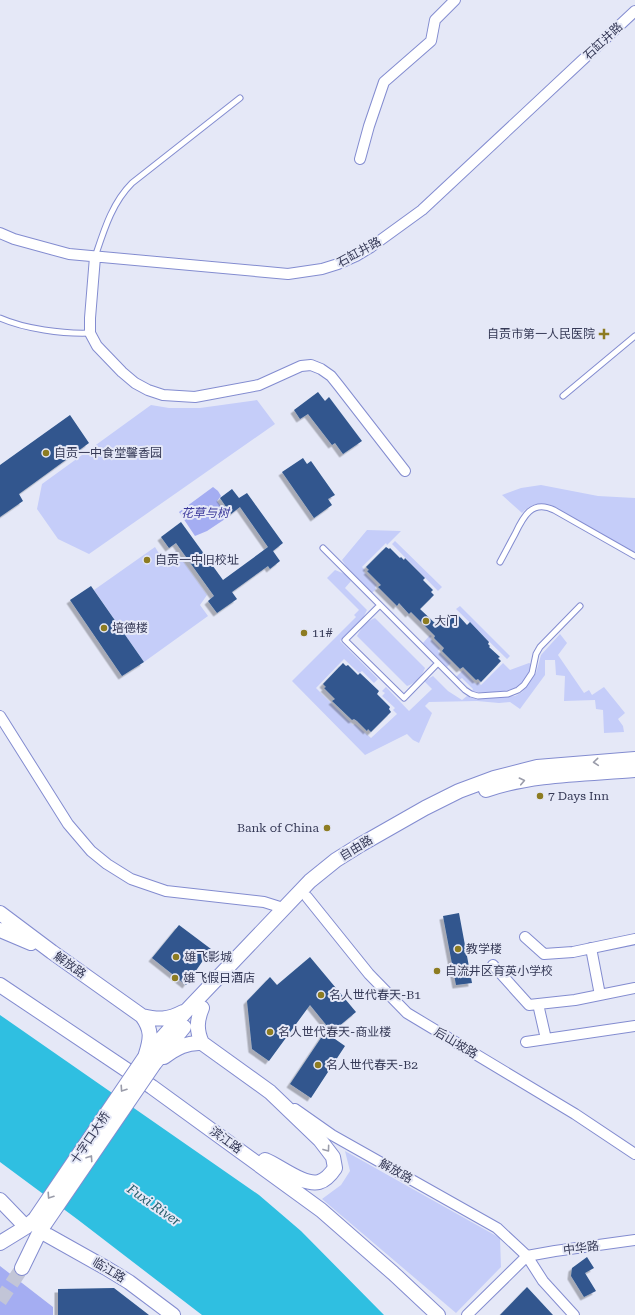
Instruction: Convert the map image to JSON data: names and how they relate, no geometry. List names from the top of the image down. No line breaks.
{"streets":{"main road":["自由路","解放路","十字口大桥","滨江路","临江路"],"street":["石缸井路","后山坡路","中华路"]},"crossings":[["自由路","后山坡路"],["自由路","十字口大桥"],["解放路","中华路"],["十字口大桥","临江路"]],"water":["Fuxi River"],"parks":["花草与树"],"places":{"health":["自贡市第一人民医院"],"other":["自贡一中食堂馨香园","自贡一中旧校址","大门","培德楼","11#","7 Days Inn","Bank of China","教学楼","雄飞影城","自流井区育英小学校","雄飞假日酒店","名人世代春天-B1","名人世代春天-商业楼","名人世代春天-B2"]}}
